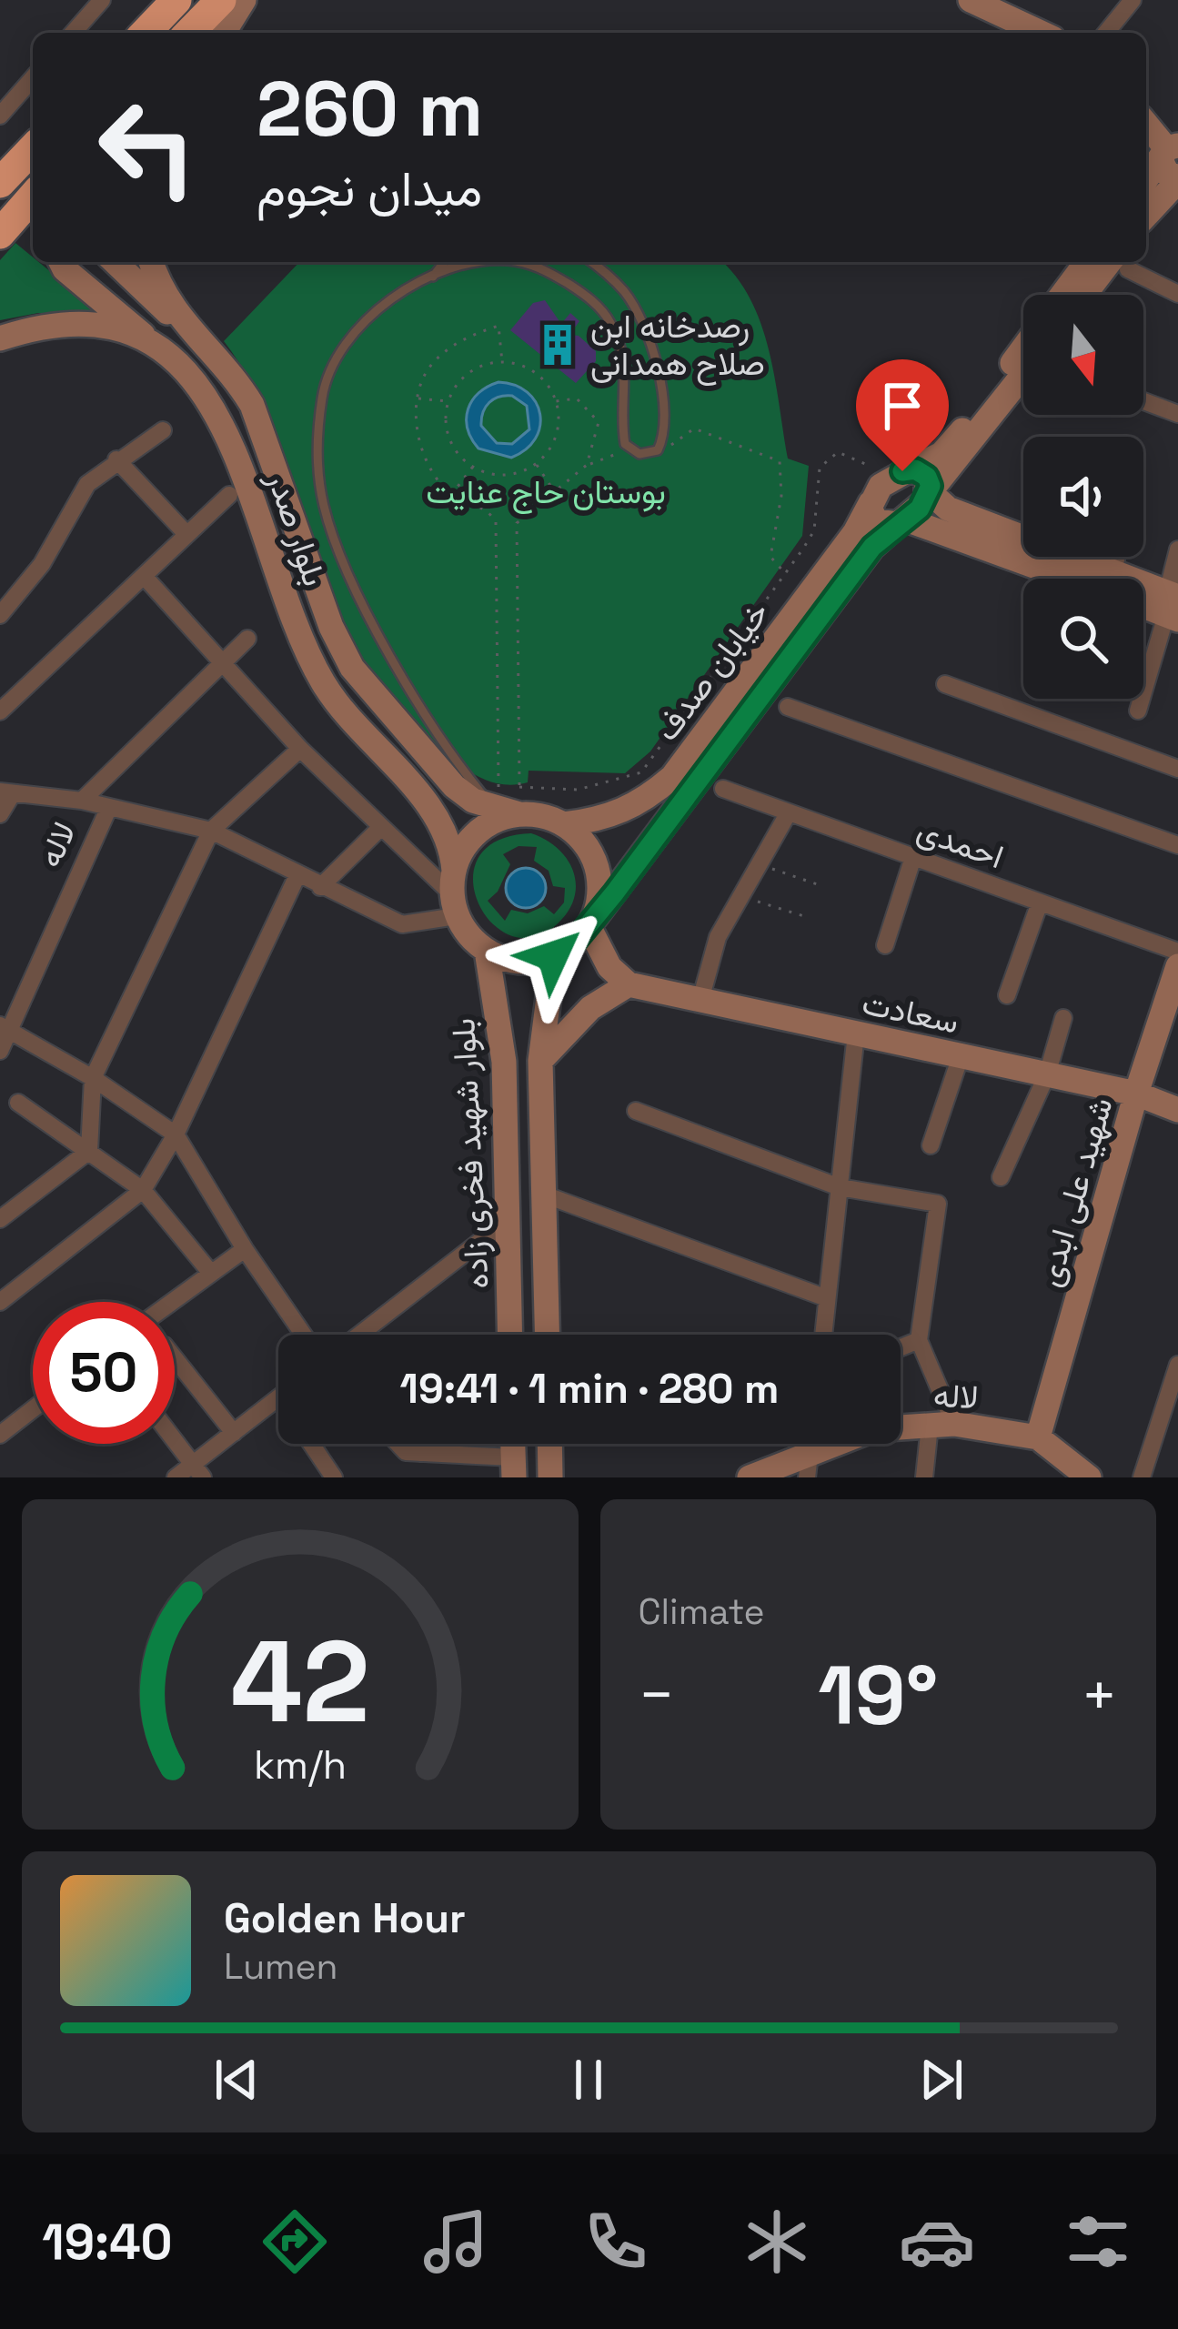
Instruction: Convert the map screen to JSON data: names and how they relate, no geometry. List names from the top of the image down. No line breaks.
{"streets":{"main road":["بلوار صدر","خیابان صدف","لاله","سعادت","بلوار شهید فخری زاده","شهید علی ابدی"],"street":["احمدی"]},"crossings":[["بلوار صدر","خیابان صدف"],["بلوار صدر","بلوار شهید فخری زاده"],["خیابان صدف","بلوار شهید فخری زاده"],["لاله","شهید علی ابدی"],["سعادت","شهید علی ابدی"]],"parks":["بوستان حاج عنایت"],"places":{"building":["رصدخانه ابن صلاح همدانی"]},"north":"bottom","page":{"turn":["260 m","میدان نجوم"],"limit":"50","trip":"19:41 · 1 min · 280 m","tile":"Climate","heat":["−","19°","+"],"song":["Golden Hour","Lumen"],"tabs":"19:40","gauge":["42","km/h"]}}
